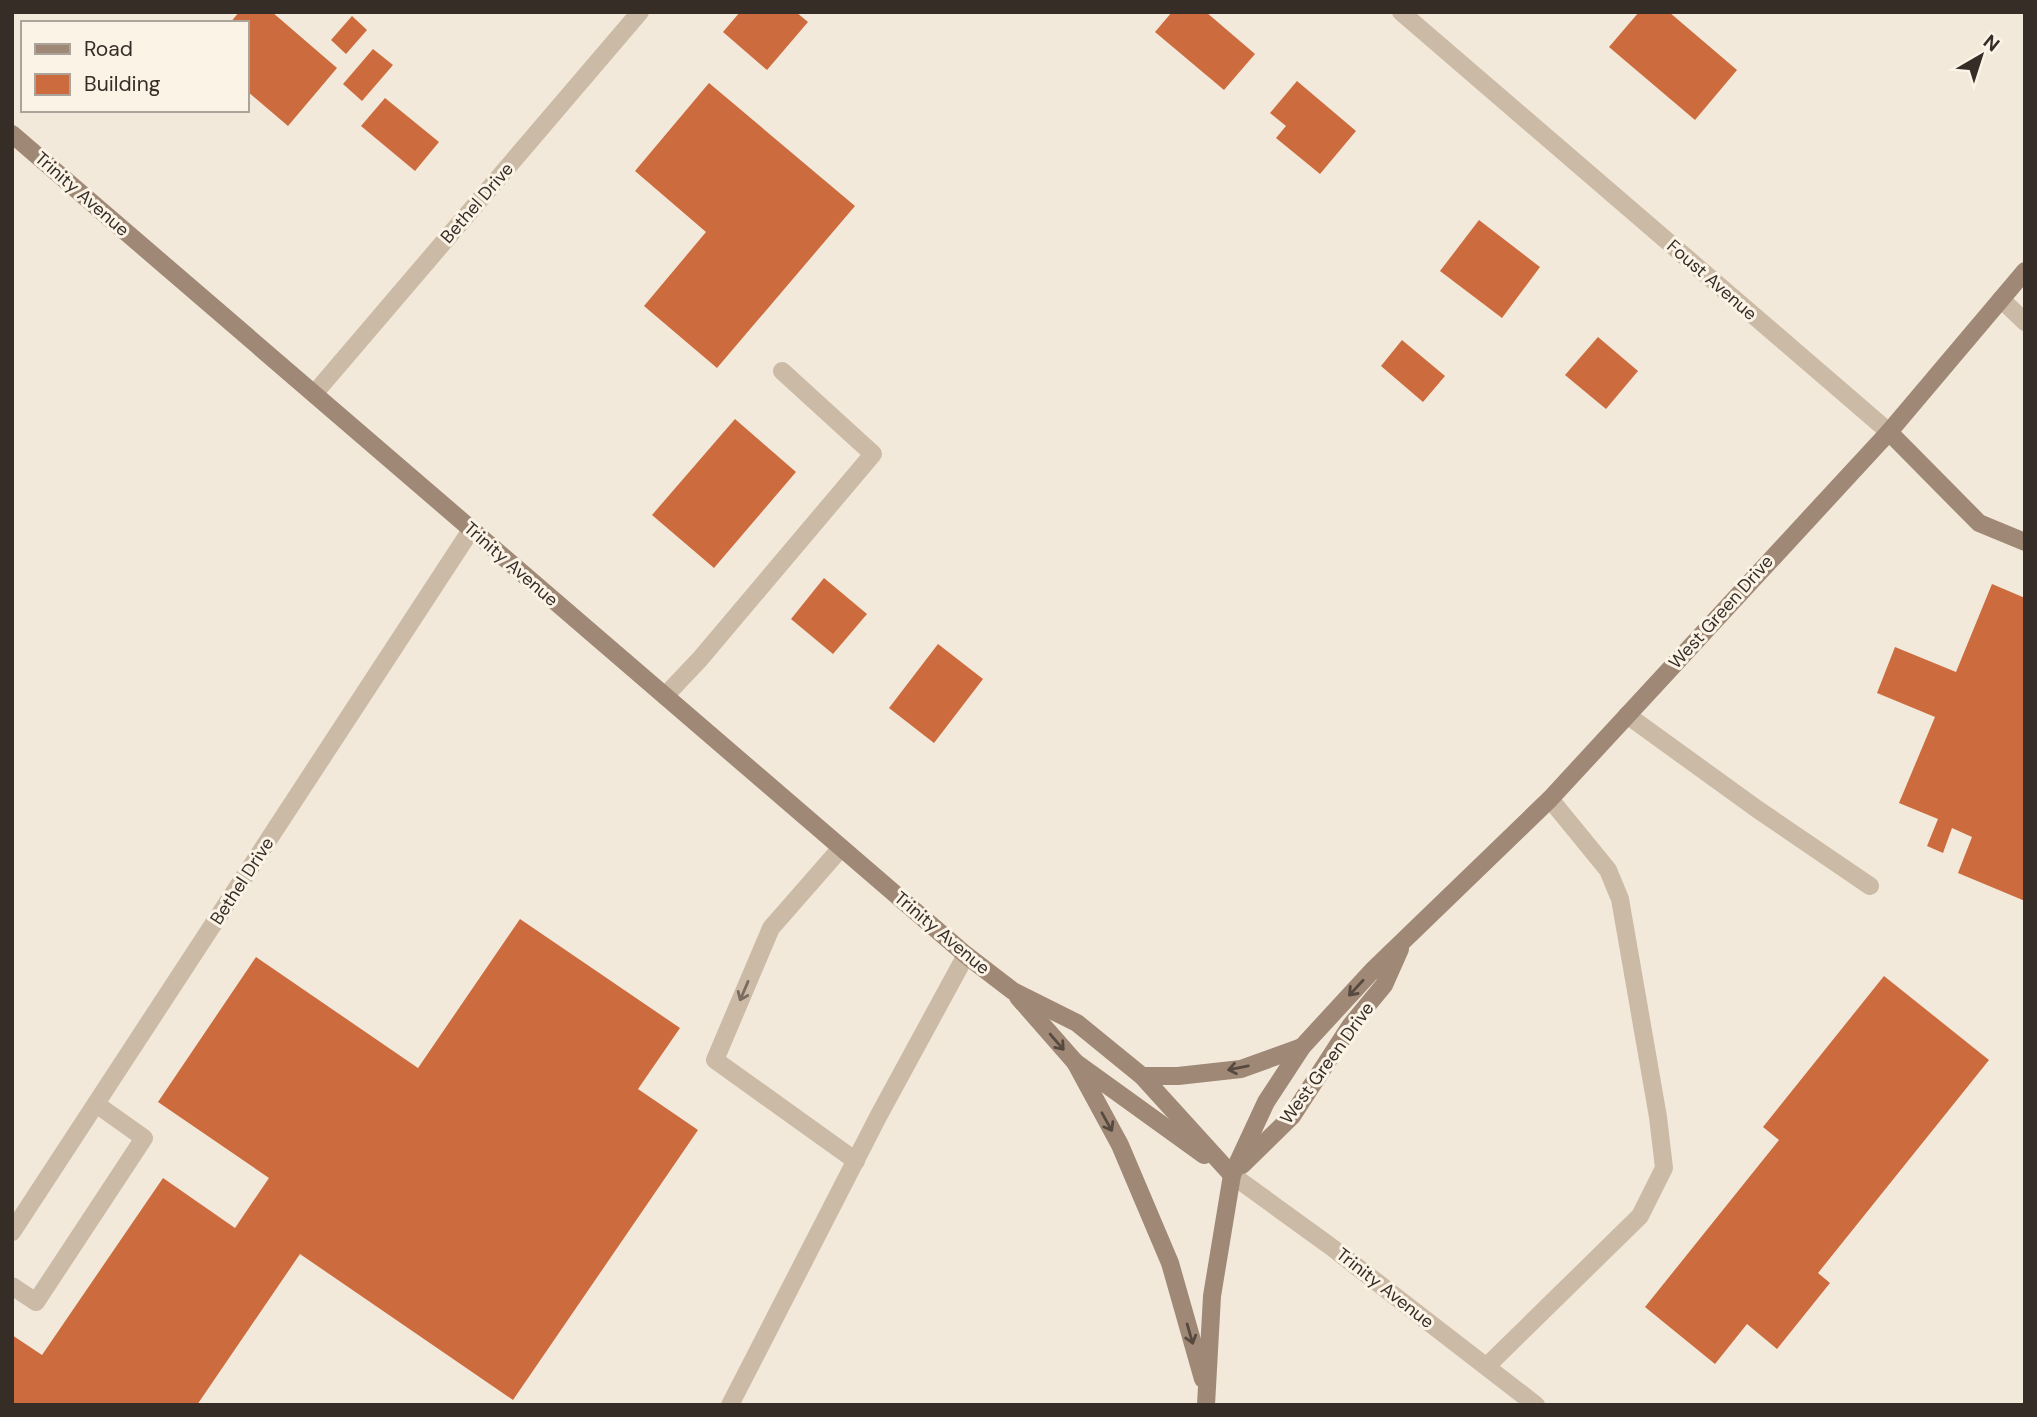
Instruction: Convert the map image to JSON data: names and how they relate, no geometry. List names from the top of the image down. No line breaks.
{"streets":{"main road":["Trinity Avenue","Foust Avenue","West Green Drive"],"street":["Bethel Drive"]},"crossings":[["Trinity Avenue","Bethel Drive"],["Trinity Avenue","West Green Drive"],["Foust Avenue","West Green Drive"]],"legend":["Road","Building"],"north":"top right"}
